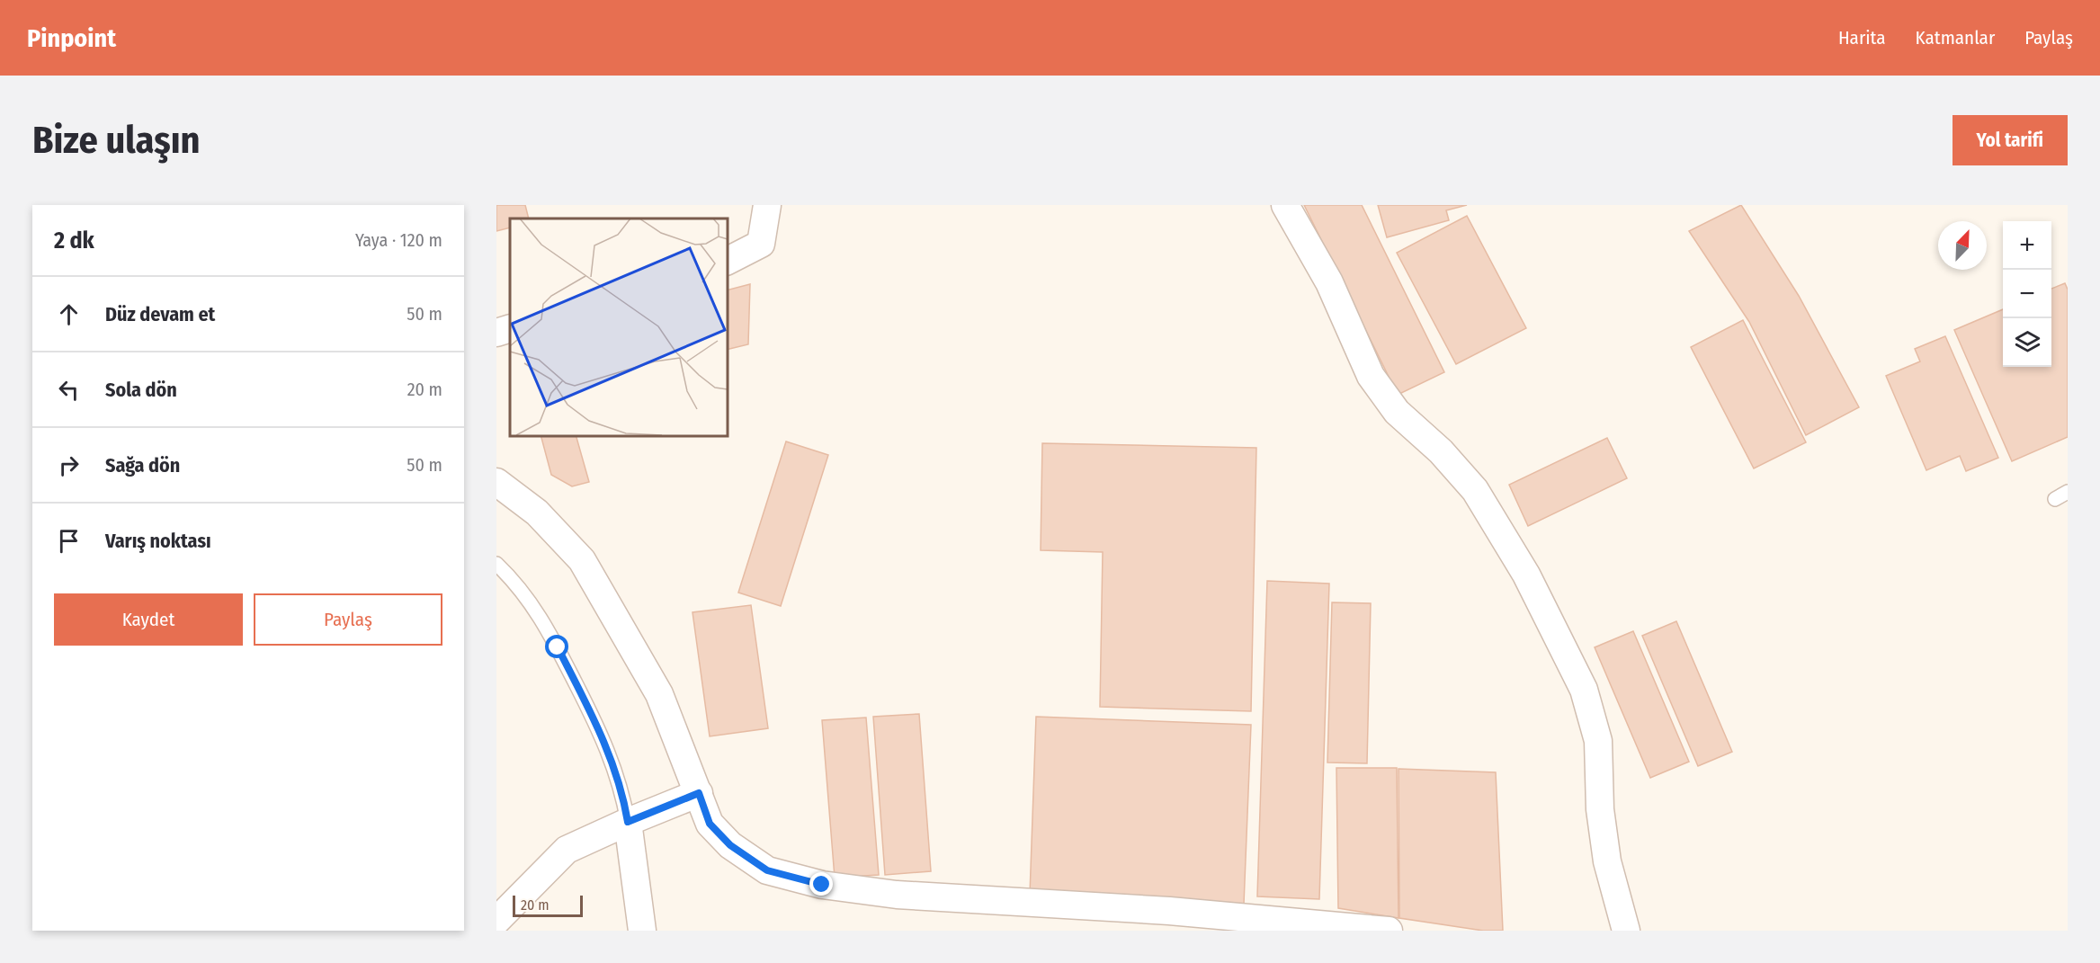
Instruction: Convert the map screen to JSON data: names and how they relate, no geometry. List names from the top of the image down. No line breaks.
{"scale_bar":"20 m","north":"top right","page":{"header":"Pinpoint","nav":["Harita","Katmanlar","Paylaş"],"buttons":["Yol tarifi",["Kaydet","Paylaş"]],"title":"Bize ulaşın","heading":["2 dk","Yaya · 120 m"],"map_buttons":["+","−"],"list":[["Düz devam et","50 m"],["Sola dön","20 m"],["Sağa dön","50 m"],"Varış noktası"],"scale":"20 m"}}
